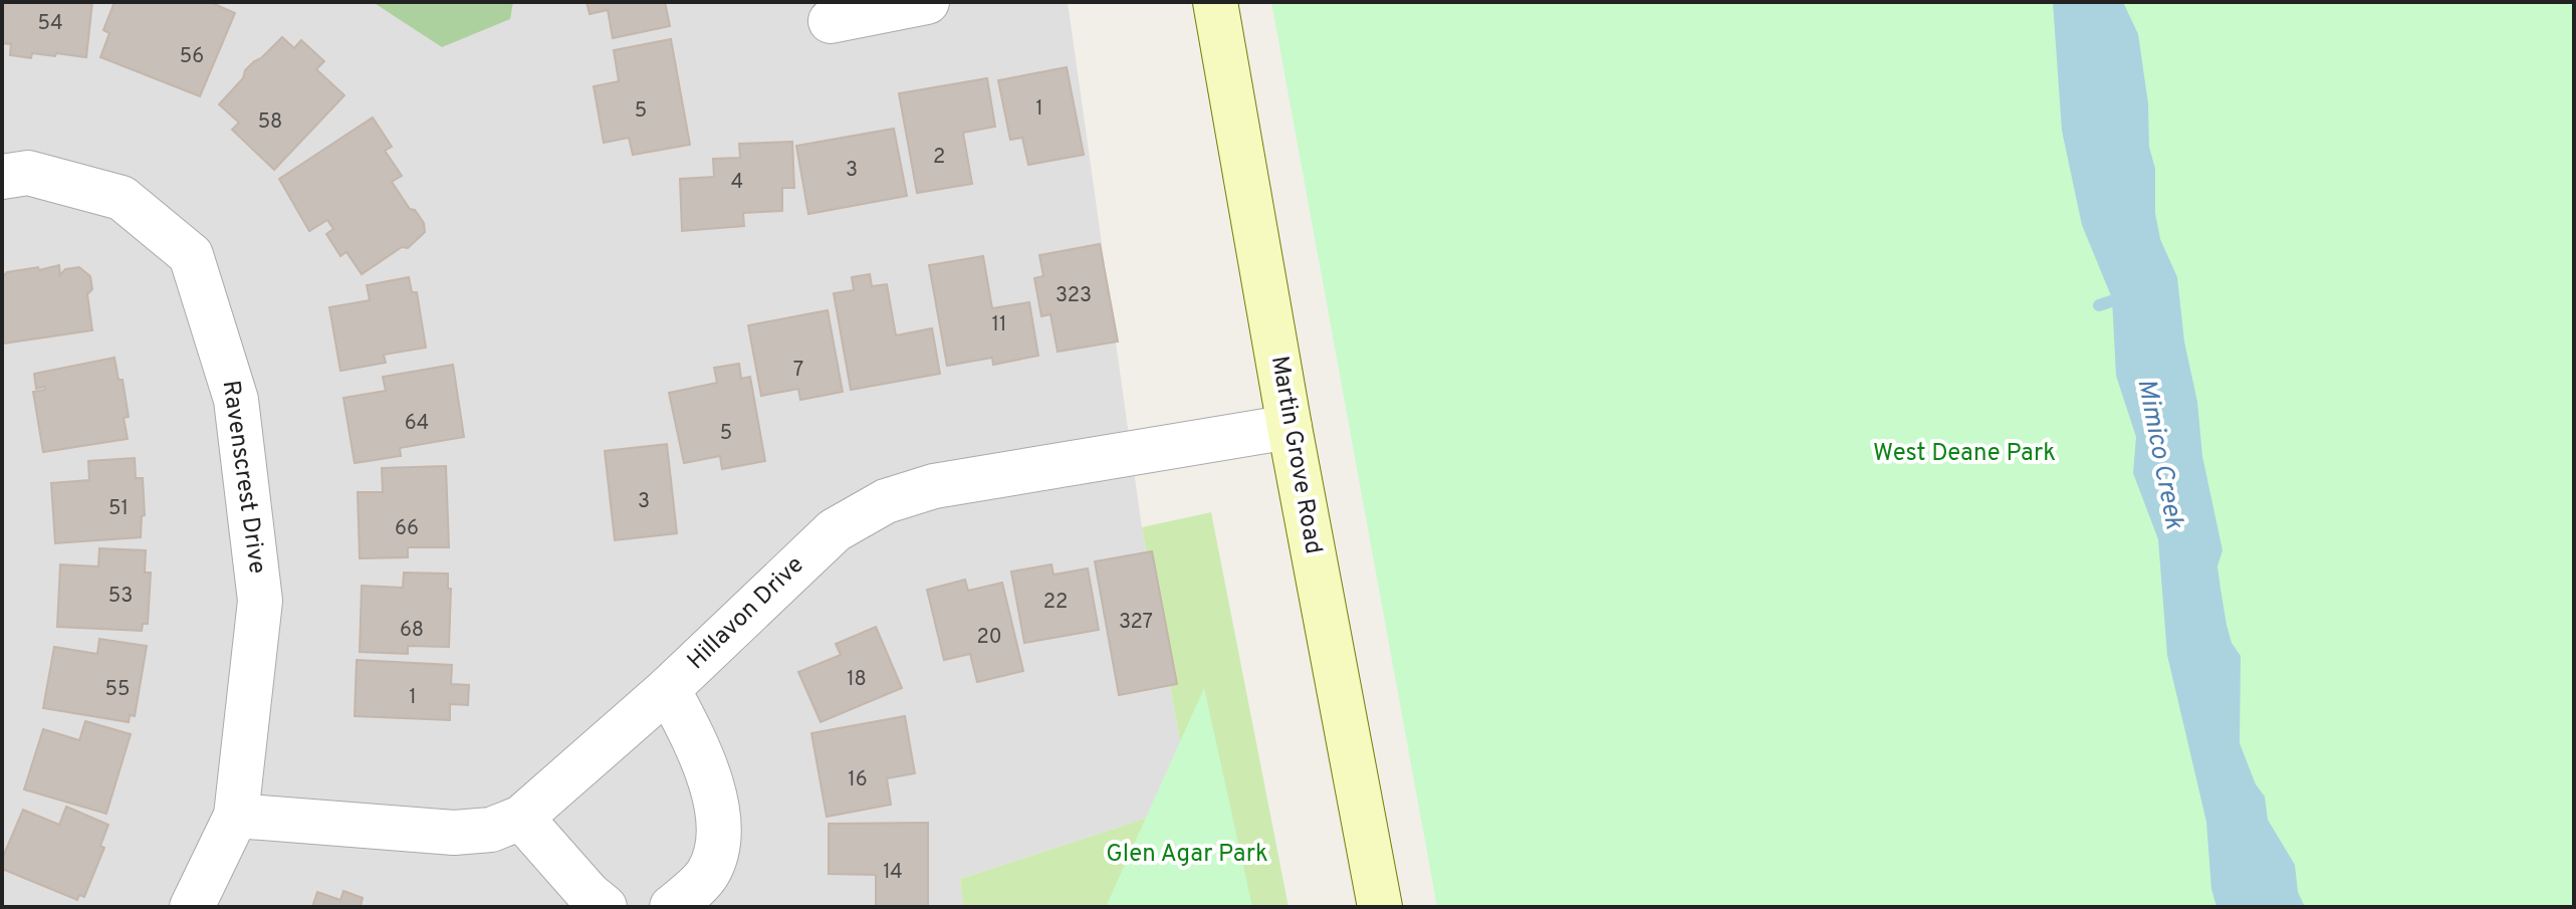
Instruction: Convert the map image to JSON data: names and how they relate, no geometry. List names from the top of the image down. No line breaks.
{"streets":{"main road":["Martin Grove Road"],"street":["Ravenscrest Drive","Hillavon Drive"]},"crossings":[["Martin Grove Road","Hillavon Drive"],["Ravenscrest Drive","Hillavon Drive"]],"water":["Mimico Creek"],"parks":["West Deane Park","Glen Agar Park"],"house_numbers":["54","56","1","5","58","2","3","4","323","11","7","64","5","3","51","66","53","22","327","68","20","18","55","1","16","14"]}
